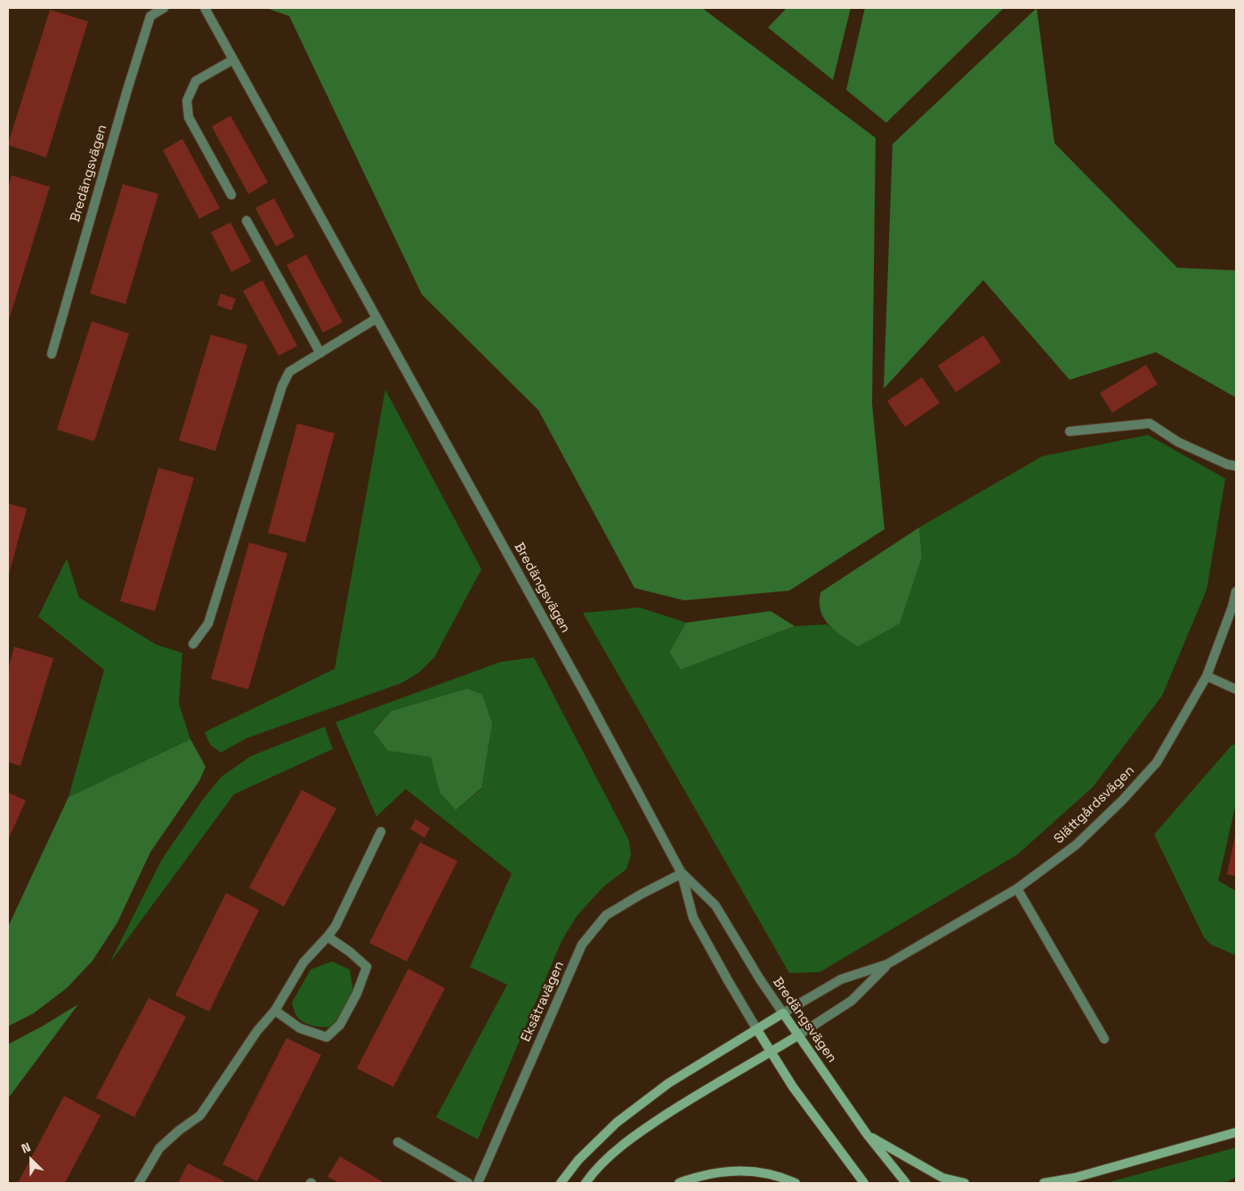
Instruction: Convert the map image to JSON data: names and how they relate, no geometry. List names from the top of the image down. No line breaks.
{"streets":{"main road":["Bredängsvägen"],"street":["Slättgårdsvägen","Eksätravägen"]},"crossings":[["Bredängsvägen","Slättgårdsvägen"],["Bredängsvägen","Eksätravägen"]],"north":"top left"}
